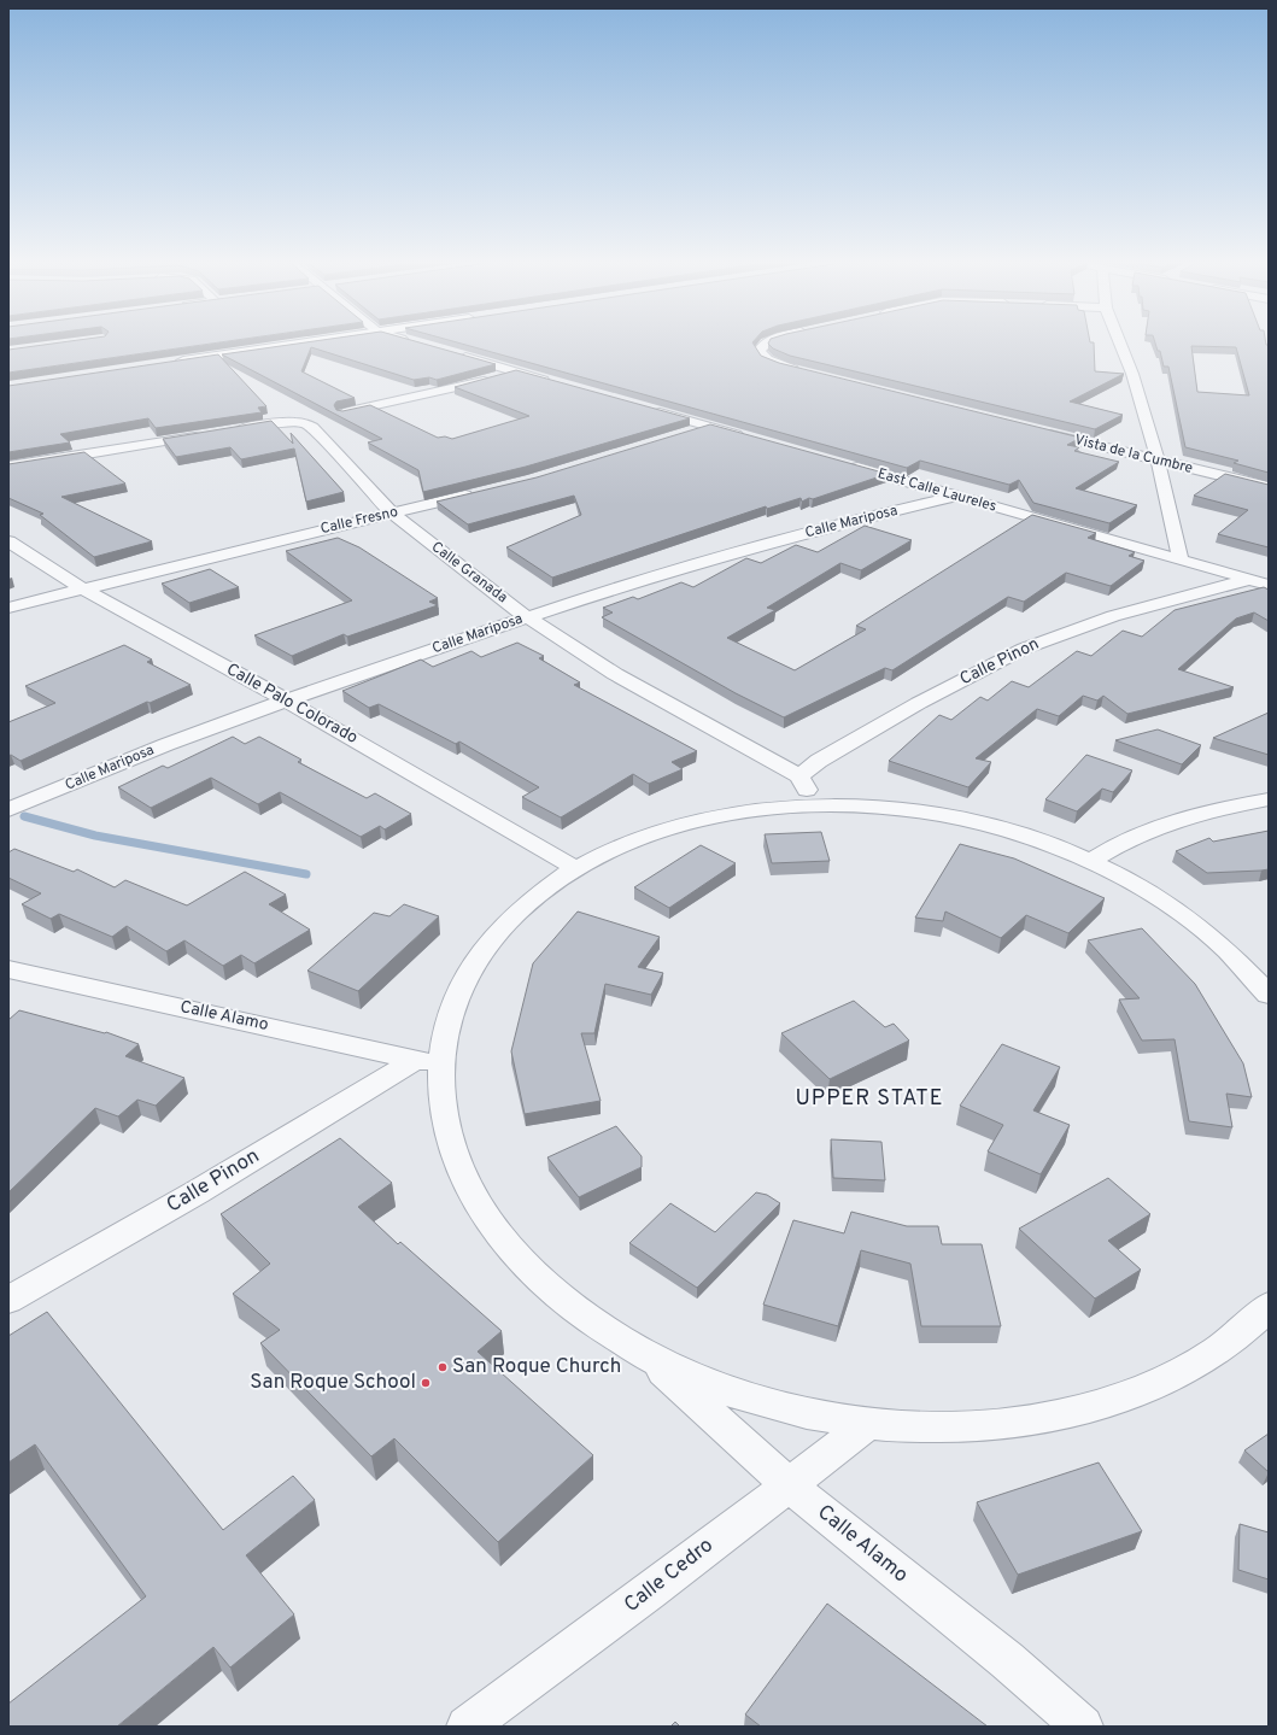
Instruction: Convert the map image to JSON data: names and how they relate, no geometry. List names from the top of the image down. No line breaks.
{"streets":{"street":["Vista de la Cumbre","East Calle Laureles","Calle Fresno","Calle Mariposa","Calle Granada","Calle Pinon","Calle Palo Colorado","Calle Alamo","Calle Cedro"]},"crossings":[["East Calle Laureles","Calle Mariposa"],["East Calle Laureles","Calle Pinon"],["Calle Fresno","Calle Granada"],["Calle Fresno","Calle Palo Colorado"],["Calle Mariposa","Calle Granada"],["Calle Mariposa","Calle Palo Colorado"],["Calle Granada","Calle Pinon"],["Calle Pinon","Calle Alamo"],["Calle Alamo","Calle Cedro"]],"districts":["UPPER STATE"],"places":["San Roque Church","San Roque School"]}
